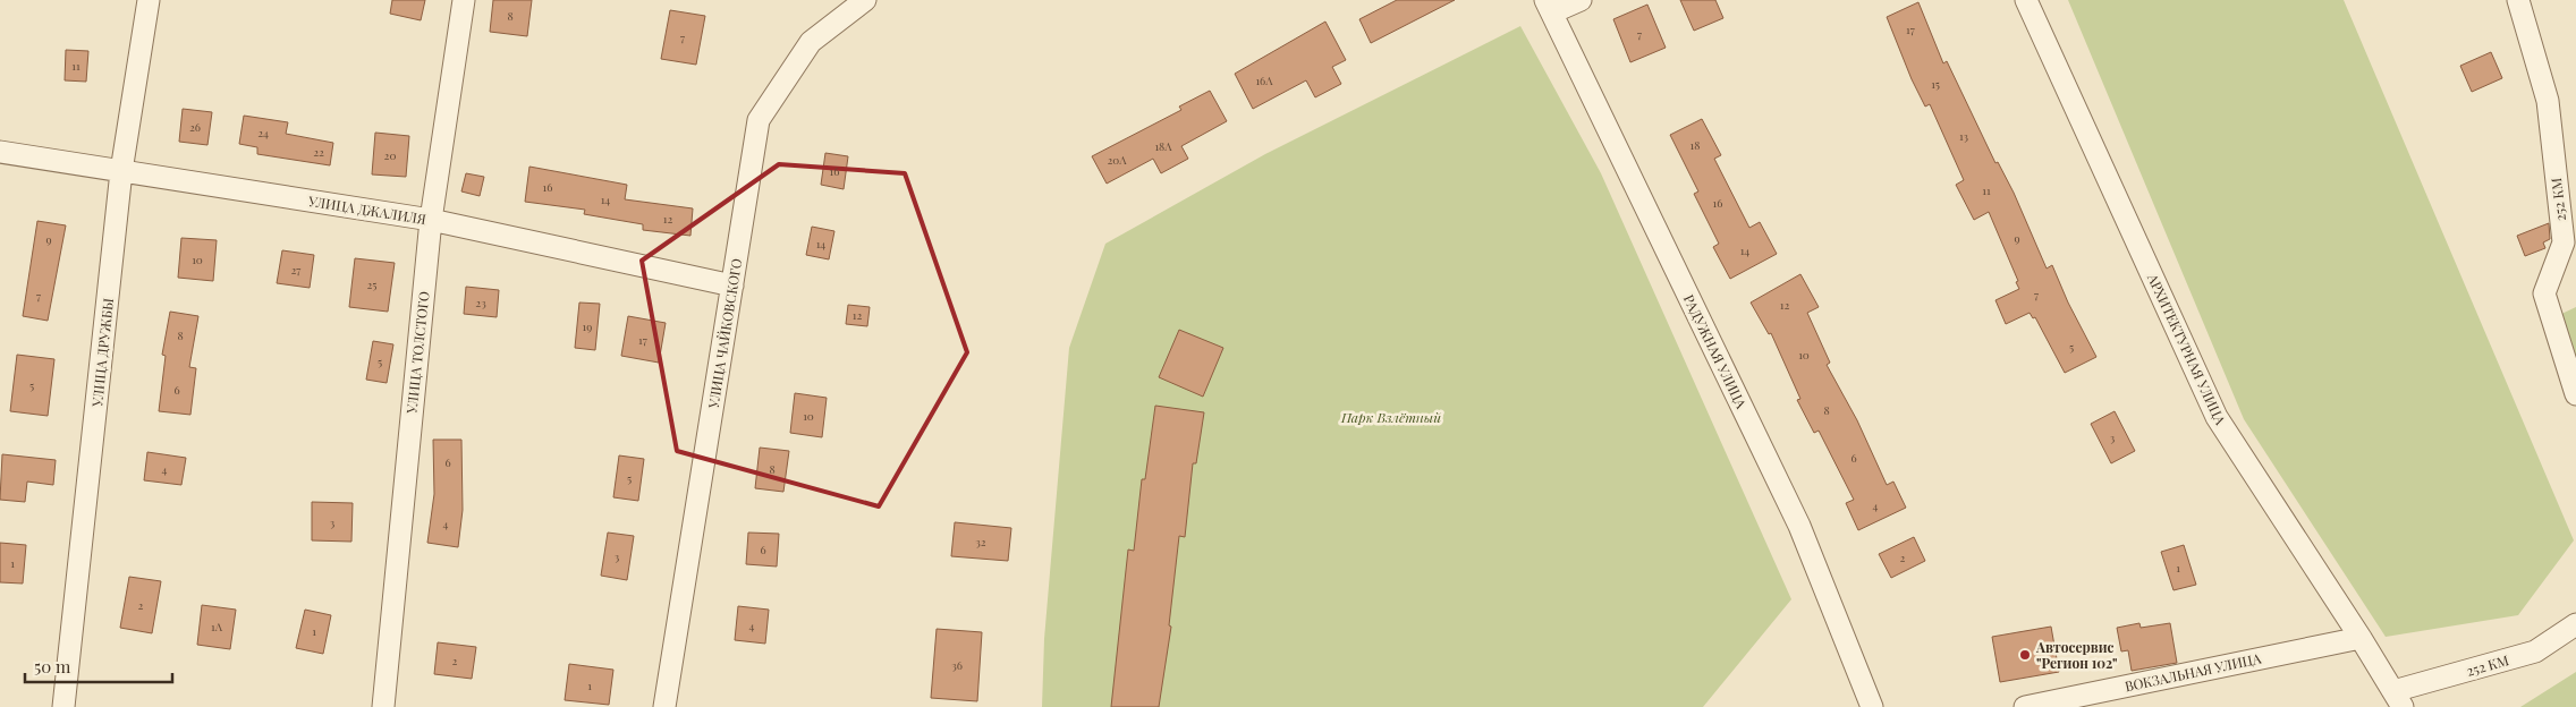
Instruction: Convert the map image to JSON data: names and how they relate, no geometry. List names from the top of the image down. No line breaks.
{"streets":{"street":["252 КМ","УЛИЦА ДЖАЛИЛЯ","УЛИЦА ЧАЙКОВСКОГО","АРХИТЕКТУРНАЯ УЛИЦА","РАДУЖНАЯ УЛИЦА","УЛИЦА ДРУЖБЫ","УЛИЦА ТОЛСТОГО","ВОКЗАЛЬНАЯ УЛИЦА"]},"crossings":[["252 КМ","АРХИТЕКТУРНАЯ УЛИЦА"],["УЛИЦА ДЖАЛИЛЯ","УЛИЦА ЧАЙКОВСКОГО"],["УЛИЦА ДЖАЛИЛЯ","УЛИЦА ДРУЖБЫ"],["УЛИЦА ДЖАЛИЛЯ","УЛИЦА ТОЛСТОГО"],["АРХИТЕКТУРНАЯ УЛИЦА","ВОКЗАЛЬНАЯ УЛИЦА"]],"parks":["Парк Взлётный"],"places":["Автосервис \"Регион 102\""],"house_numbers":["8","17","7","7","11","16А","15","26","24","13","18","18А","22","20","20А","16","16","11","14","16","12","9","9","14","14","10","27","25","7","7","23","12","12","19","8","17","5","10","5","5","6","8","10","3","6","6","4","8","5","4","3","4","32","6","3","2","1","1","2","4","1А","1","2","36","1"],"scale_bar":"50 m"}
